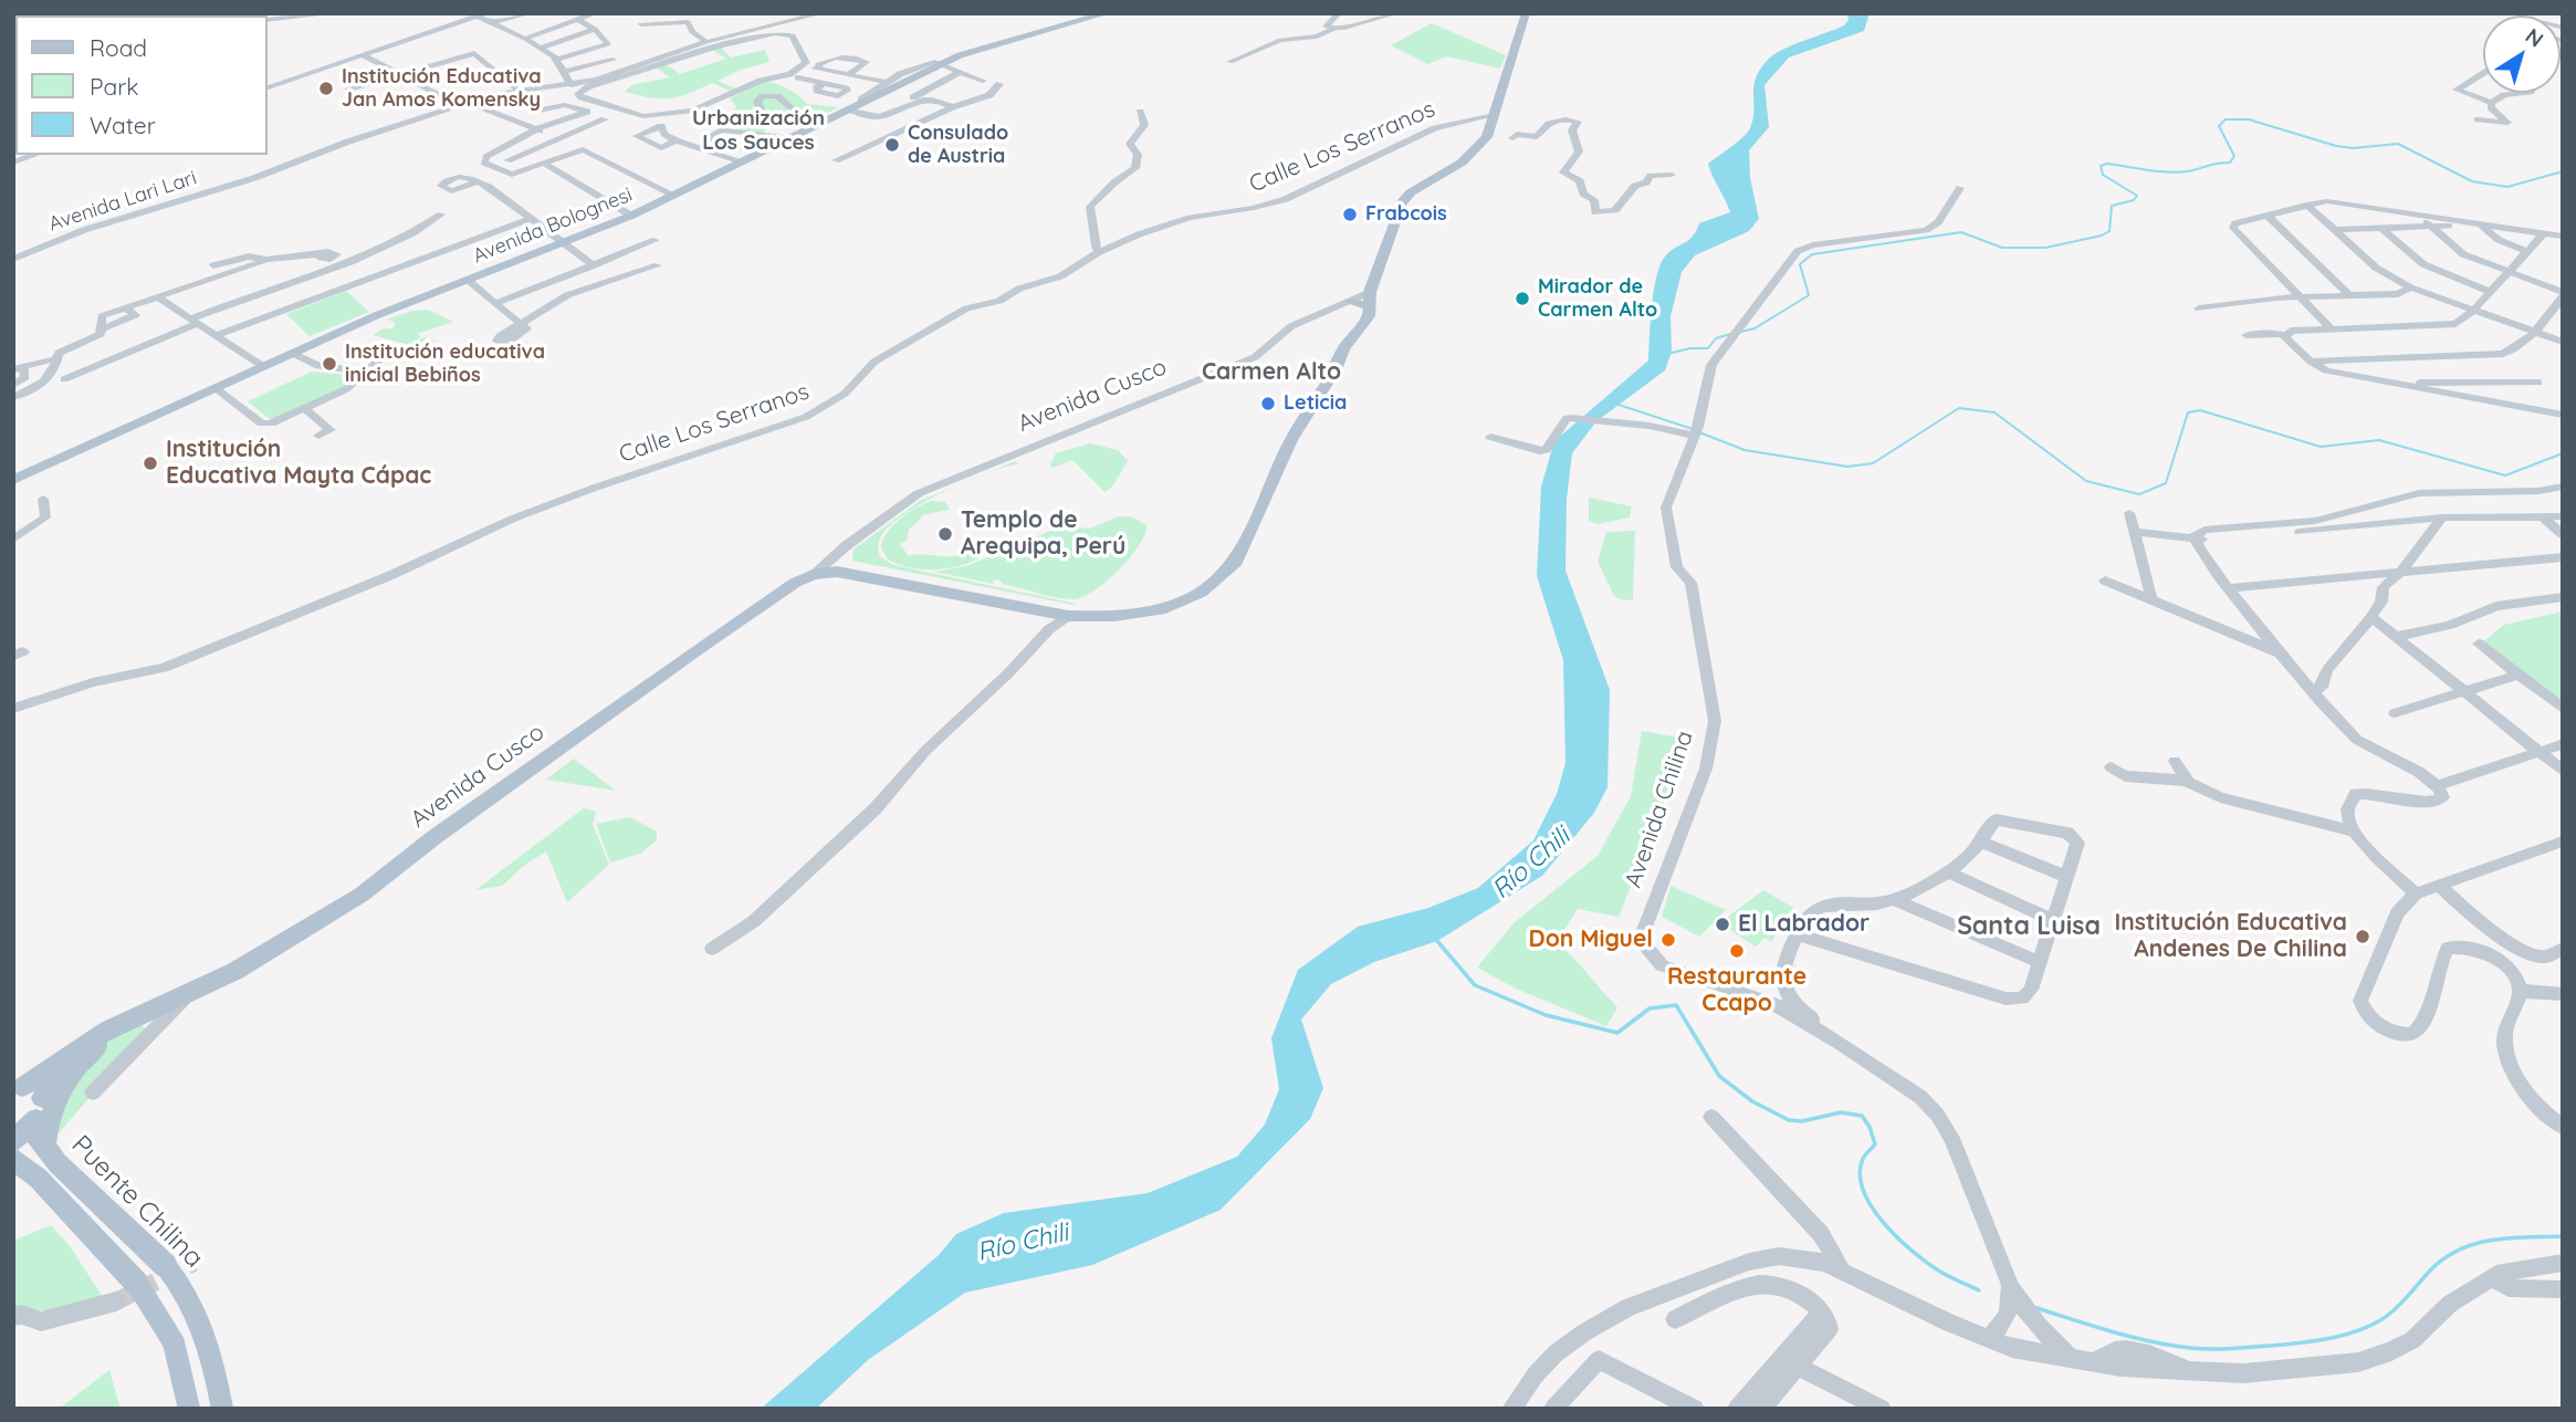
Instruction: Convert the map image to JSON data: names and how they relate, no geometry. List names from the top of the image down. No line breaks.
{"streets":{"main road":["Avenida Bolognesi","Avenida Cusco","Puente Chilina"],"street":["Calle Los Serranos","Avenida Lari Lari","Avenida Chilina"]},"districts":["Urbanización Los Sauces","Carmen Alto","Santa Luisa"],"water":["Río Chili"],"places":["Institución Educativa Jan Amos Komensky","Consulado de Austria","Frabcois","Mirador de Carmen Alto","Institución educativa inicial Bebiños","Leticia","Institución Educativa Mayta Cápac","Templo de Arequipa, Perú","El Labrador","Institución Educativa Andenes De Chilina","Don Miguel","Restaurante Ccapo"],"legend":["Road","Park","Water"],"north":"top right"}
